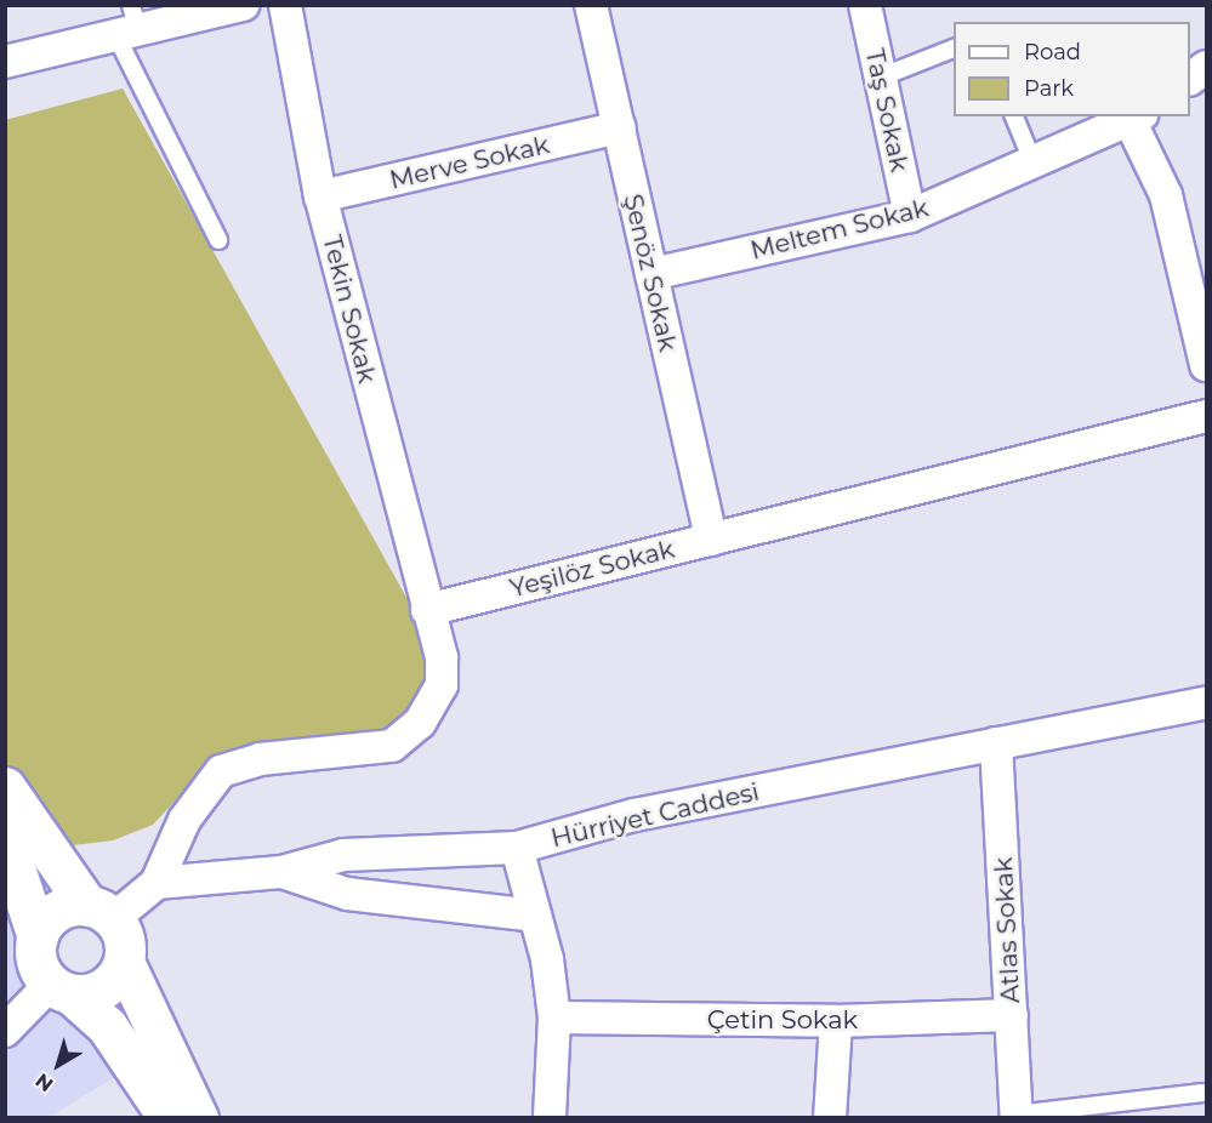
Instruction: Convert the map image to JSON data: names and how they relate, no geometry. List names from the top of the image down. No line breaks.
{"streets":{"street":["Taş Sokak","Merve Sokak","Meltem Sokak","Şenöz Sokak","Tekin Sokak","Yeşilöz Sokak","Hürriyet Caddesi","Atlas Sokak","Çetin Sokak"]},"crossings":[["Taş Sokak","Meltem Sokak"],["Merve Sokak","Şenöz Sokak"],["Merve Sokak","Tekin Sokak"],["Meltem Sokak","Şenöz Sokak"],["Şenöz Sokak","Yeşilöz Sokak"],["Tekin Sokak","Yeşilöz Sokak"],["Hürriyet Caddesi","Atlas Sokak"],["Atlas Sokak","Çetin Sokak"]],"legend":["Road","Park"],"north":"bottom left"}
